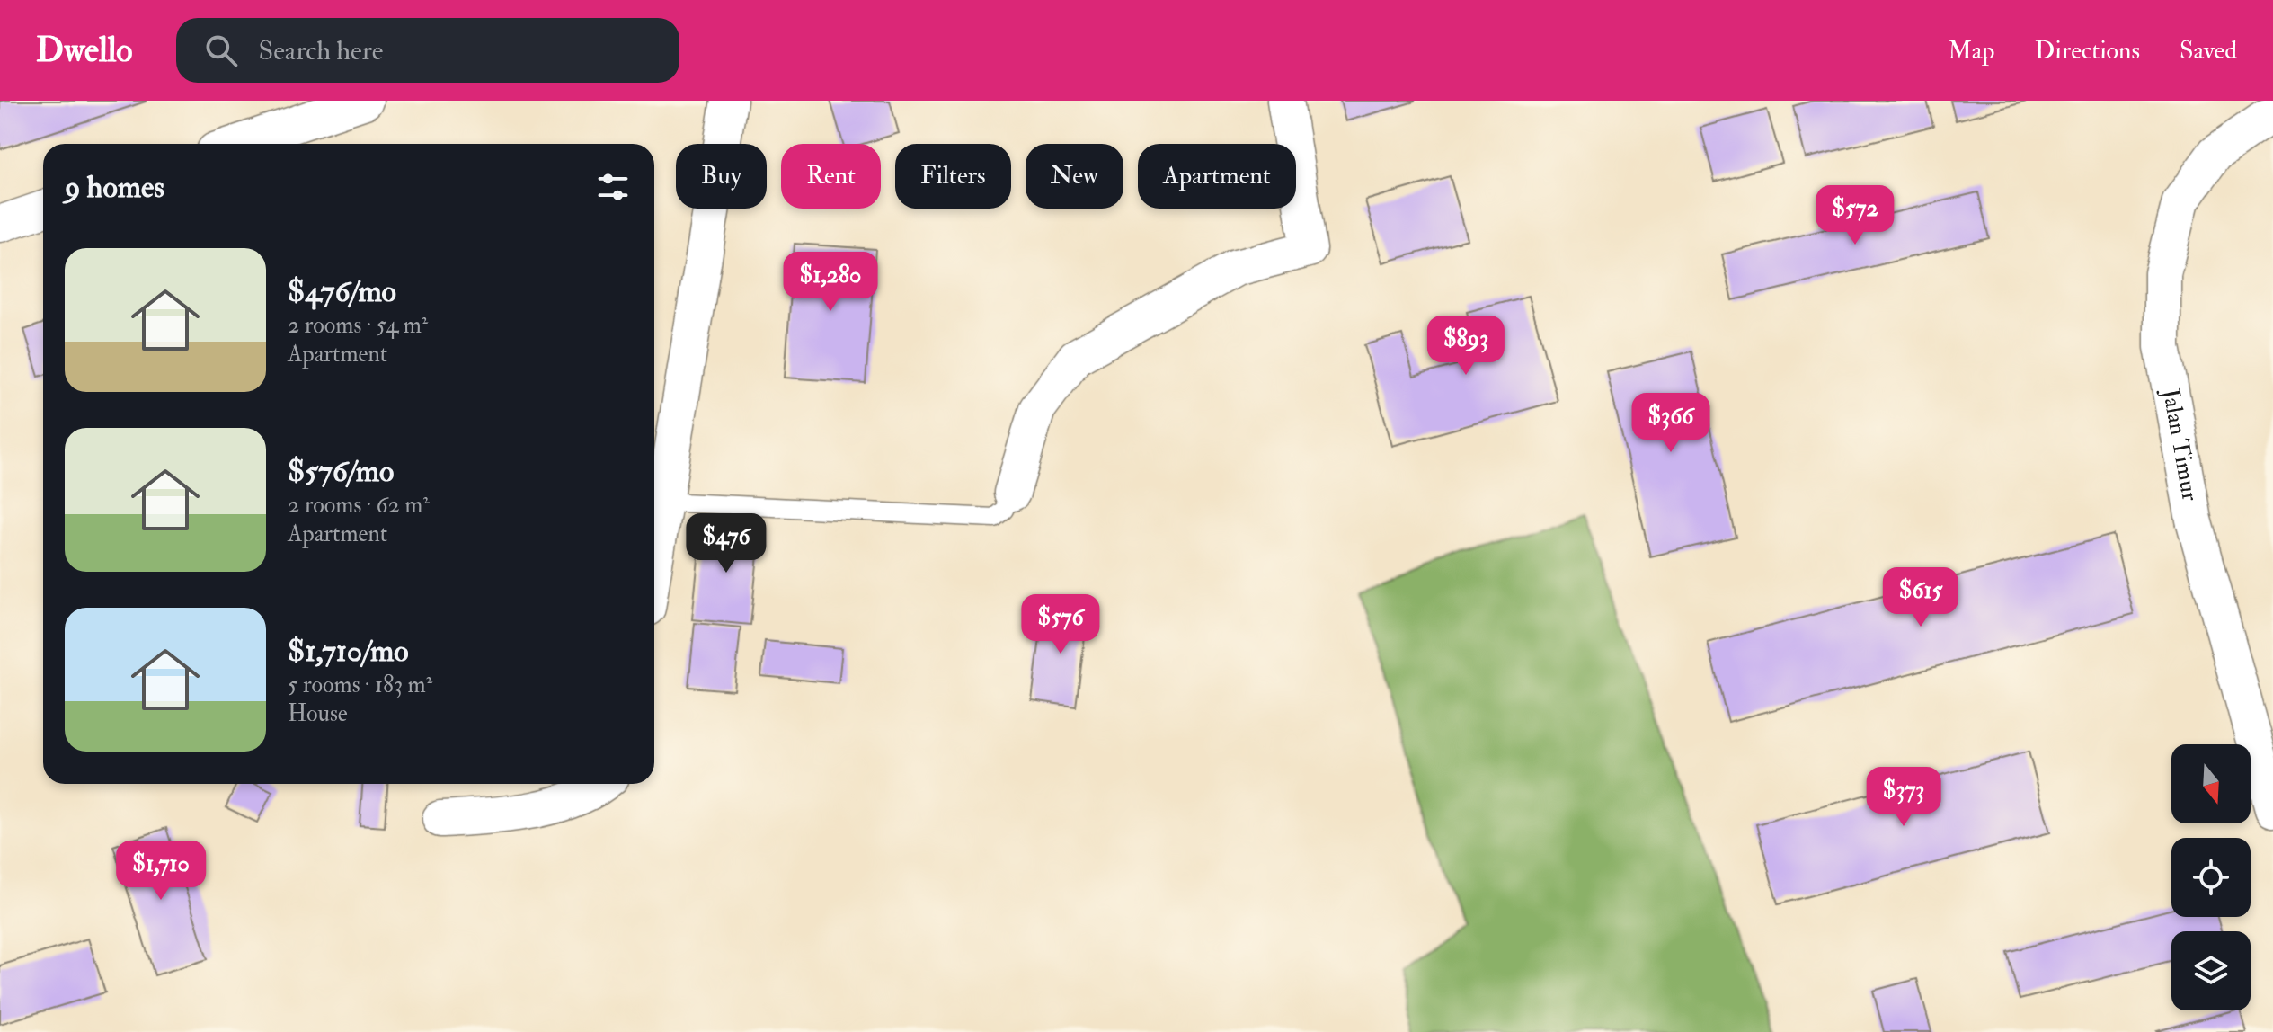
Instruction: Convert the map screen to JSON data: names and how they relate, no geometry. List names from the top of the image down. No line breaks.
{"streets":{"street":["Jalan Timur"]},"north":"bottom","page":{"header":"Dwello","search":"Search here","nav":["Map","Directions","Saved"],"chip":["Buy","Rent","Filters","New","Apartment"],"heading":"9 homes","price":["$572","$1,280","$893","$366","$476","$615","$576","$373","$1,710"],"list":[{"name":"$476/mo","note":"2 rooms · 54 m² · Apartment"},{"name":"$576/mo","note":"2 rooms · 62 m² · Apartment"},{"name":"$1,710/mo","note":"5 rooms · 183 m² · House"}]}}
